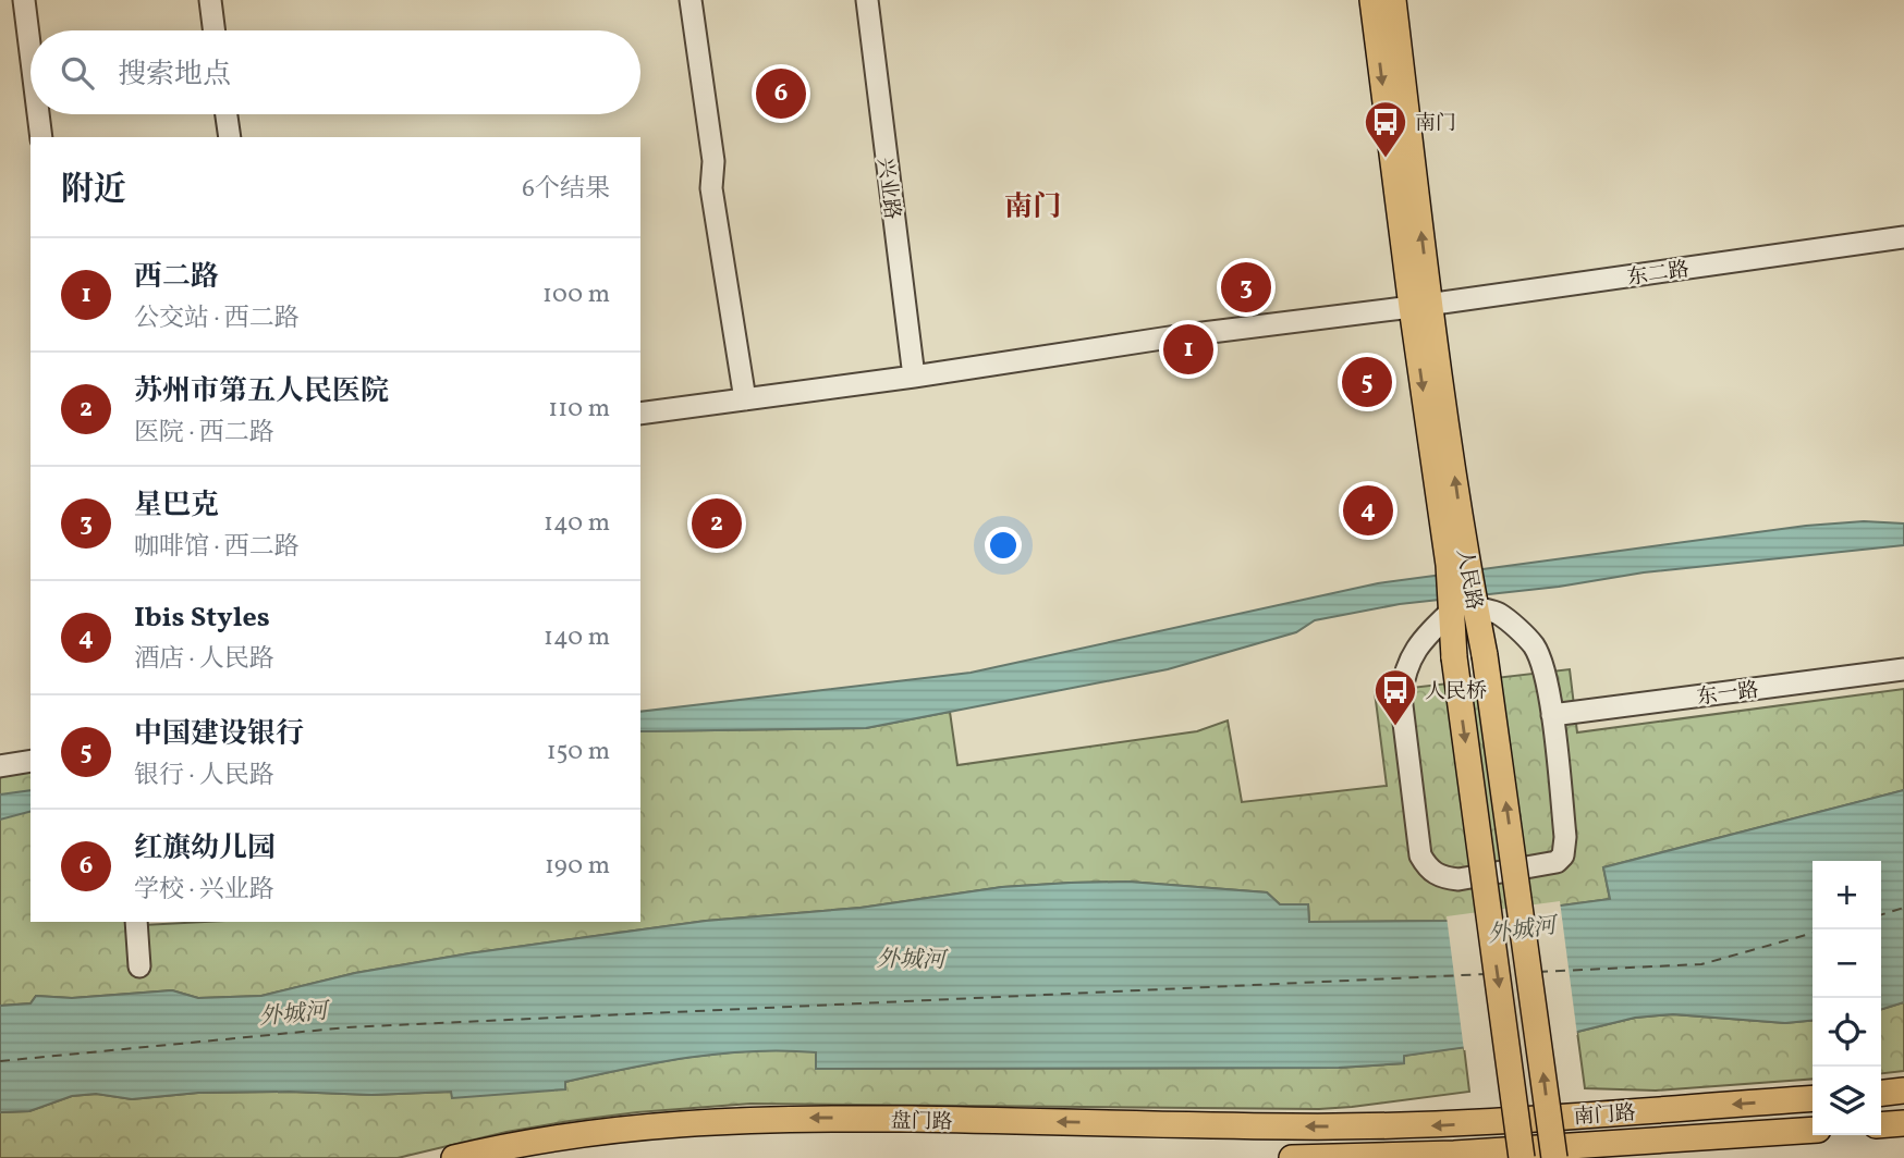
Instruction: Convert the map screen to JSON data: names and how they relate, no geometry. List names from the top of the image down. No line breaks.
{"streets":{"main road":["人民路","南门路","盘门路"],"street":["兴业路","东二路","东一路"]},"crossings":[["兴业路","东二路"],["东二路","人民路"],["南门路","盘门路"]],"one_way":["盘门路"],"districts":["南门"],"water":["外城河"],"places":{"bus stop":["南门","人民桥"]},"page":{"search":"搜索地点","pins":["6","3","1","5","4","2"],"heading":["附近","6个结果"],"list":[{"mark":"1","name":"西二路","note":"公交站 · 西二路","value":"100 m"},{"mark":"2","name":"苏州市第五人民医院","note":"医院 · 西二路","value":"110 m"},{"mark":"3","name":"星巴克","note":"咖啡馆 · 西二路","value":"140 m"},{"mark":"4","name":"Ibis Styles","note":"酒店 · 人民路","value":"140 m"},{"mark":"5","name":"中国建设银行","note":"银行 · 人民路","value":"150 m"},{"mark":"6","name":"红旗幼儿园","note":"学校 · 兴业路","value":"190 m"}],"map_buttons":["+","−"]}}
